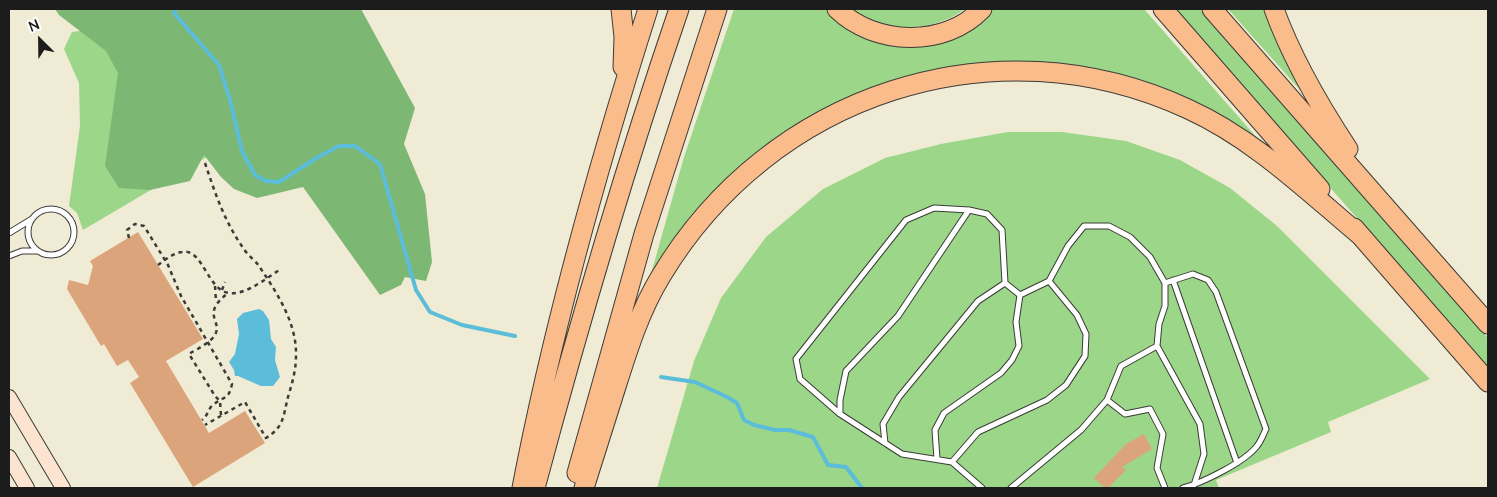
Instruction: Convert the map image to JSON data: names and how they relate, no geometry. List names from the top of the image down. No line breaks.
{"north":"top left"}
